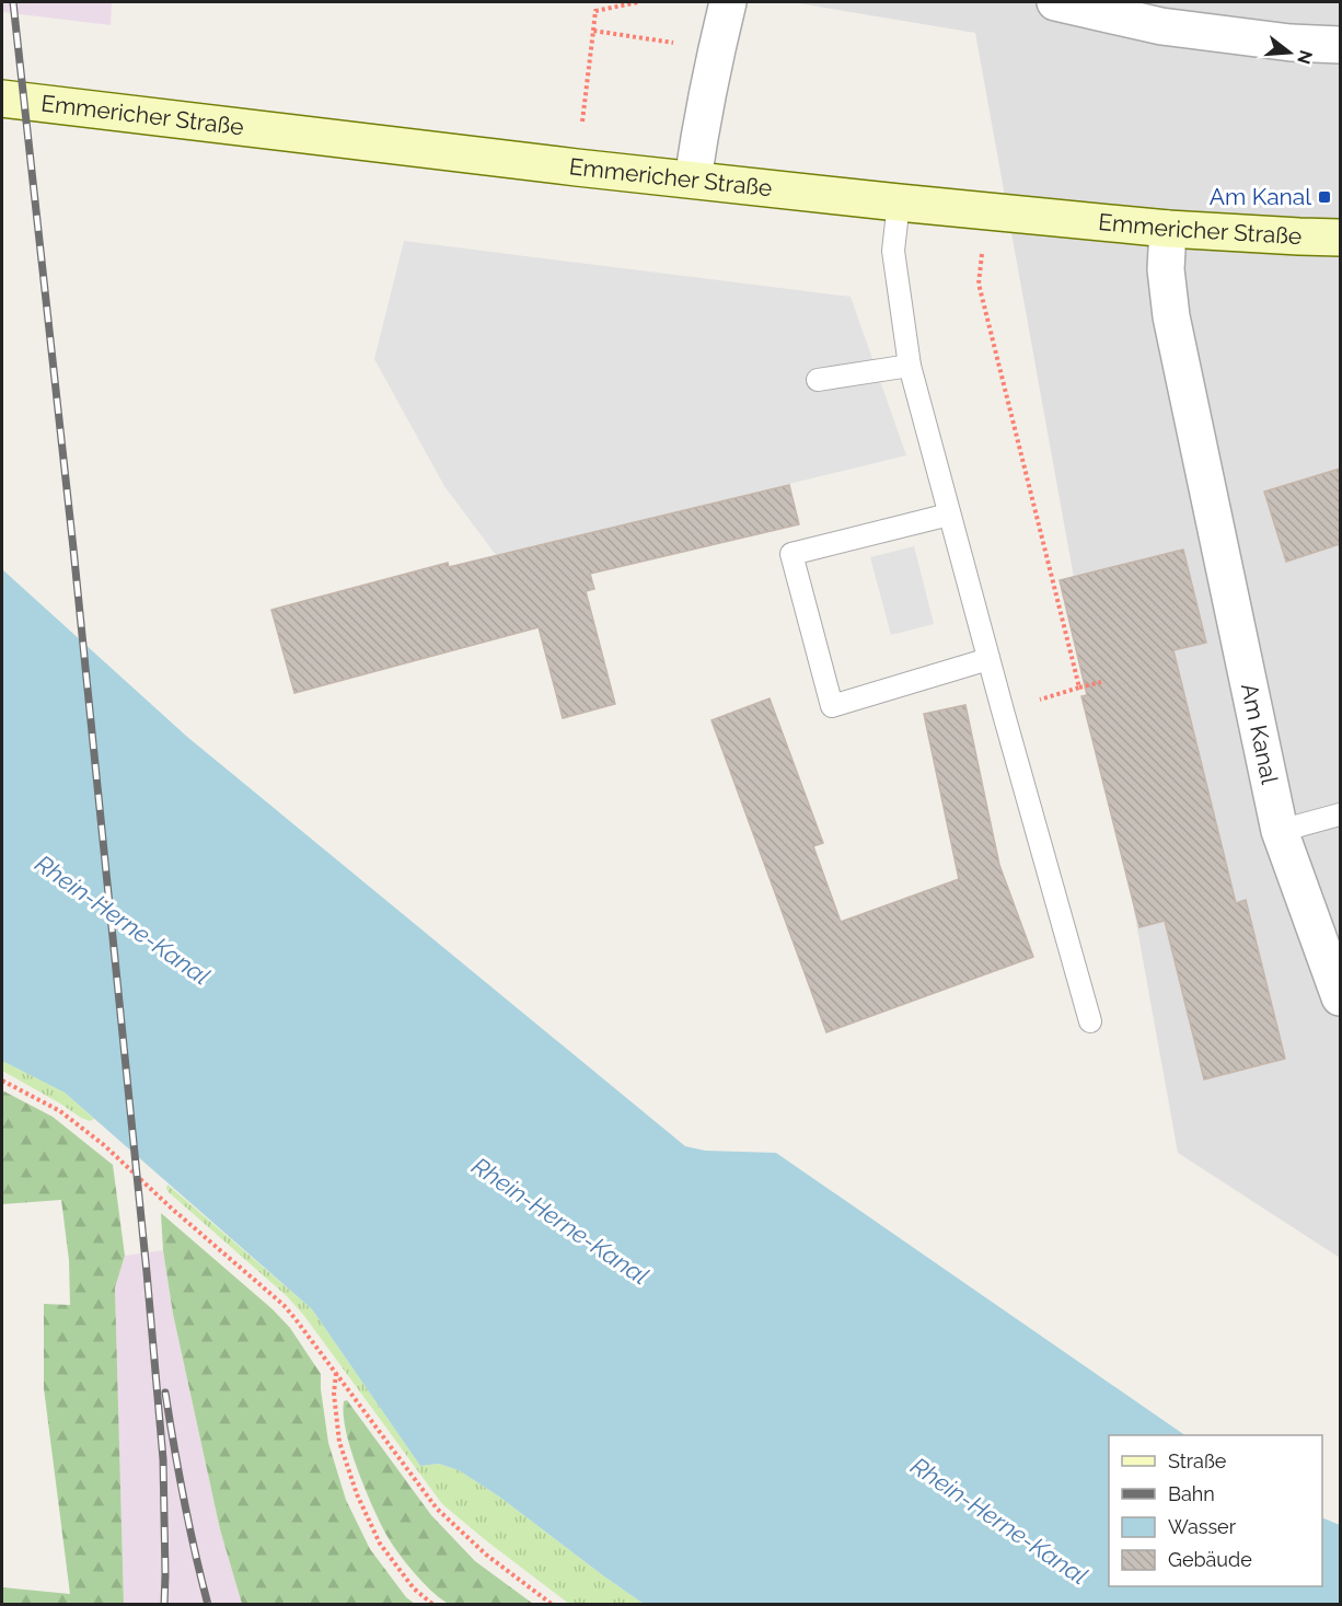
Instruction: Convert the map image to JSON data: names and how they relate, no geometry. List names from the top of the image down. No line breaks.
{"streets":{"main road":["Emmericher Straße"],"street":["Am Kanal"]},"crossings":[["Emmericher Straße","Am Kanal"]],"water":["Rhein-Herne-Kanal"],"places":{"transit":["Am Kanal"]},"legend":["Straße","Bahn","Wasser","Gebäude"],"north":"right"}
